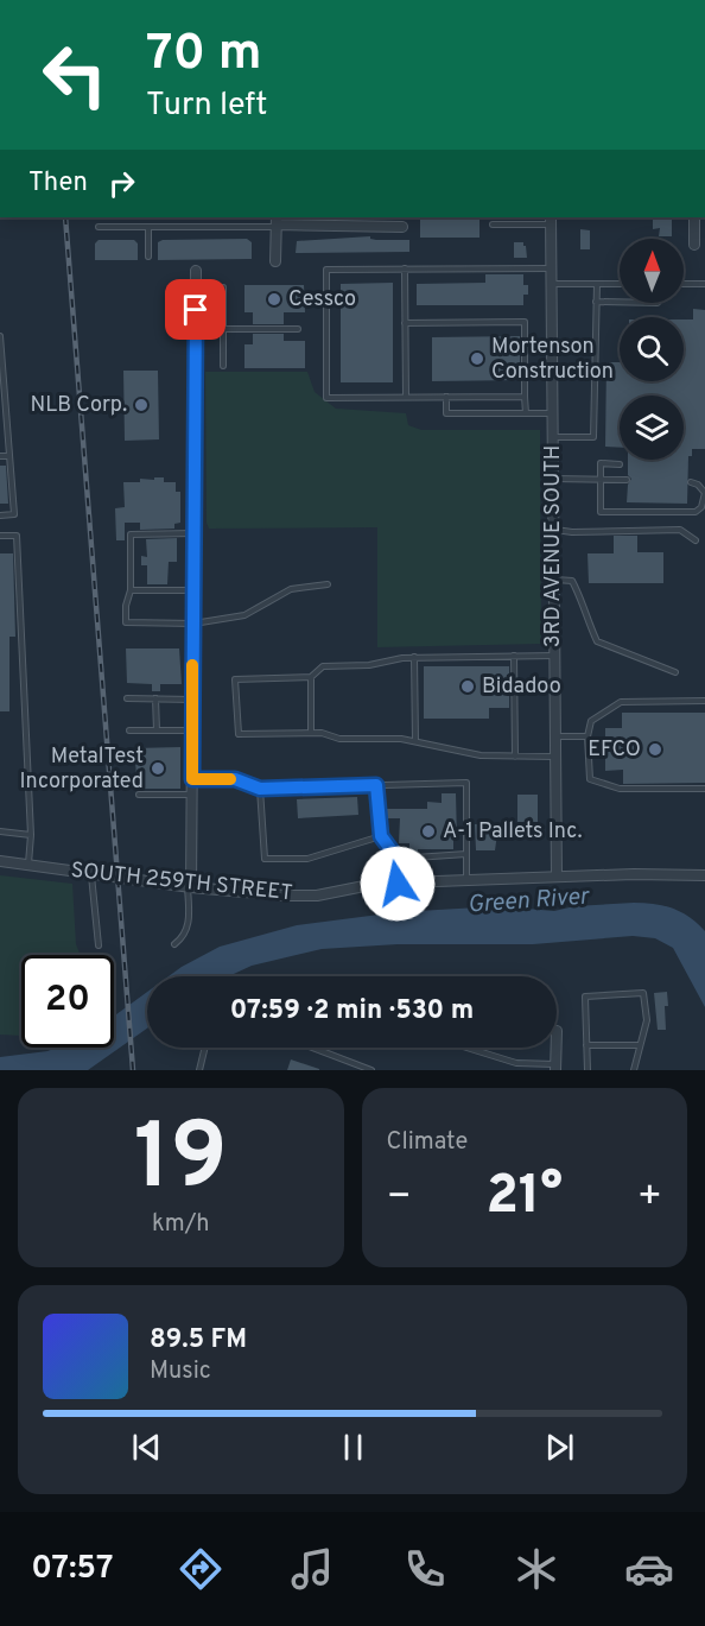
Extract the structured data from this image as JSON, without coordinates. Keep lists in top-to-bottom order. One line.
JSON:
{"streets":{"street":["3RD AVENUE SOUTH","SOUTH 259TH STREET"]},"crossings":[["3RD AVENUE SOUTH","SOUTH 259TH STREET"]],"water":["Green River"],"places":["Cessco","Mortenson Construction","NLB Corp.","Bidadoo","EFCO","MetalTest Incorporated","A-1 Pallets Inc."],"north":"top","page":{"turn":["70 m","Turn left"],"then":"Then","limit":"20","trip":"07:59 · 2 min · 530 m","tile":[["19","km/h"],"Climate"],"heat":["−","21°","+"],"song":["89.5 FM","Music"],"tabs":"07:57"}}
